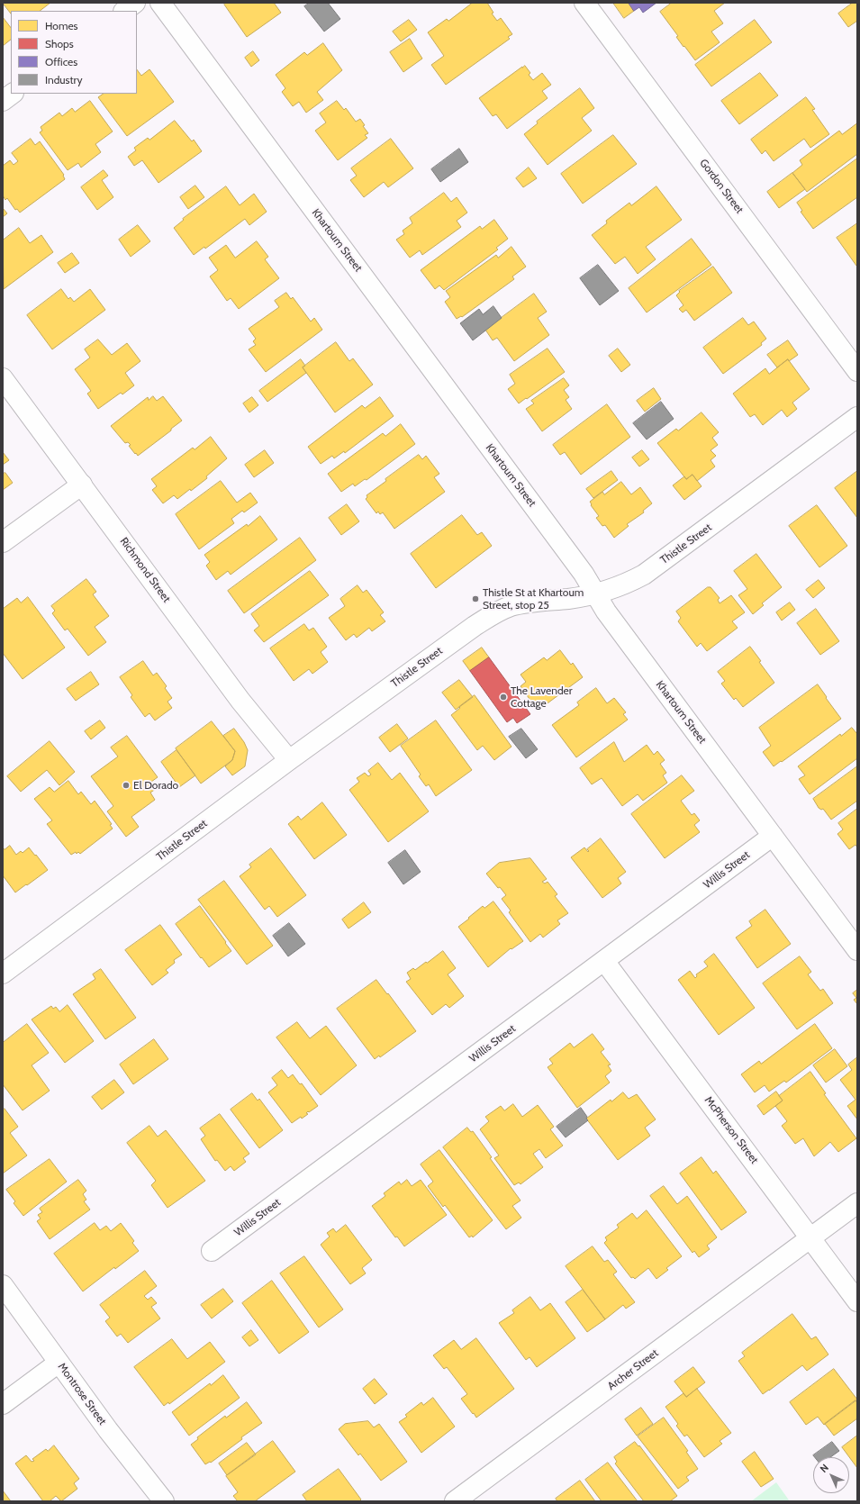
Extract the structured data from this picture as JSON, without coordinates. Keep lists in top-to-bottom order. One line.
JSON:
{"streets":{"street":["Gordon Street","Khartoum Street","Thistle Street","Richmond Street","Willis Street","McPherson Street","Archer Street","Montrose Street"]},"crossings":[["Khartoum Street","Thistle Street"],["Khartoum Street","Willis Street"],["Thistle Street","Richmond Street"],["Willis Street","McPherson Street"],["McPherson Street","Archer Street"]],"places":["Thistle St at Khartoum Street, stop 25","The Lavender Cottage","El Dorado"],"legend":["Homes","Shops","Offices","Industry"],"north":"top left"}
